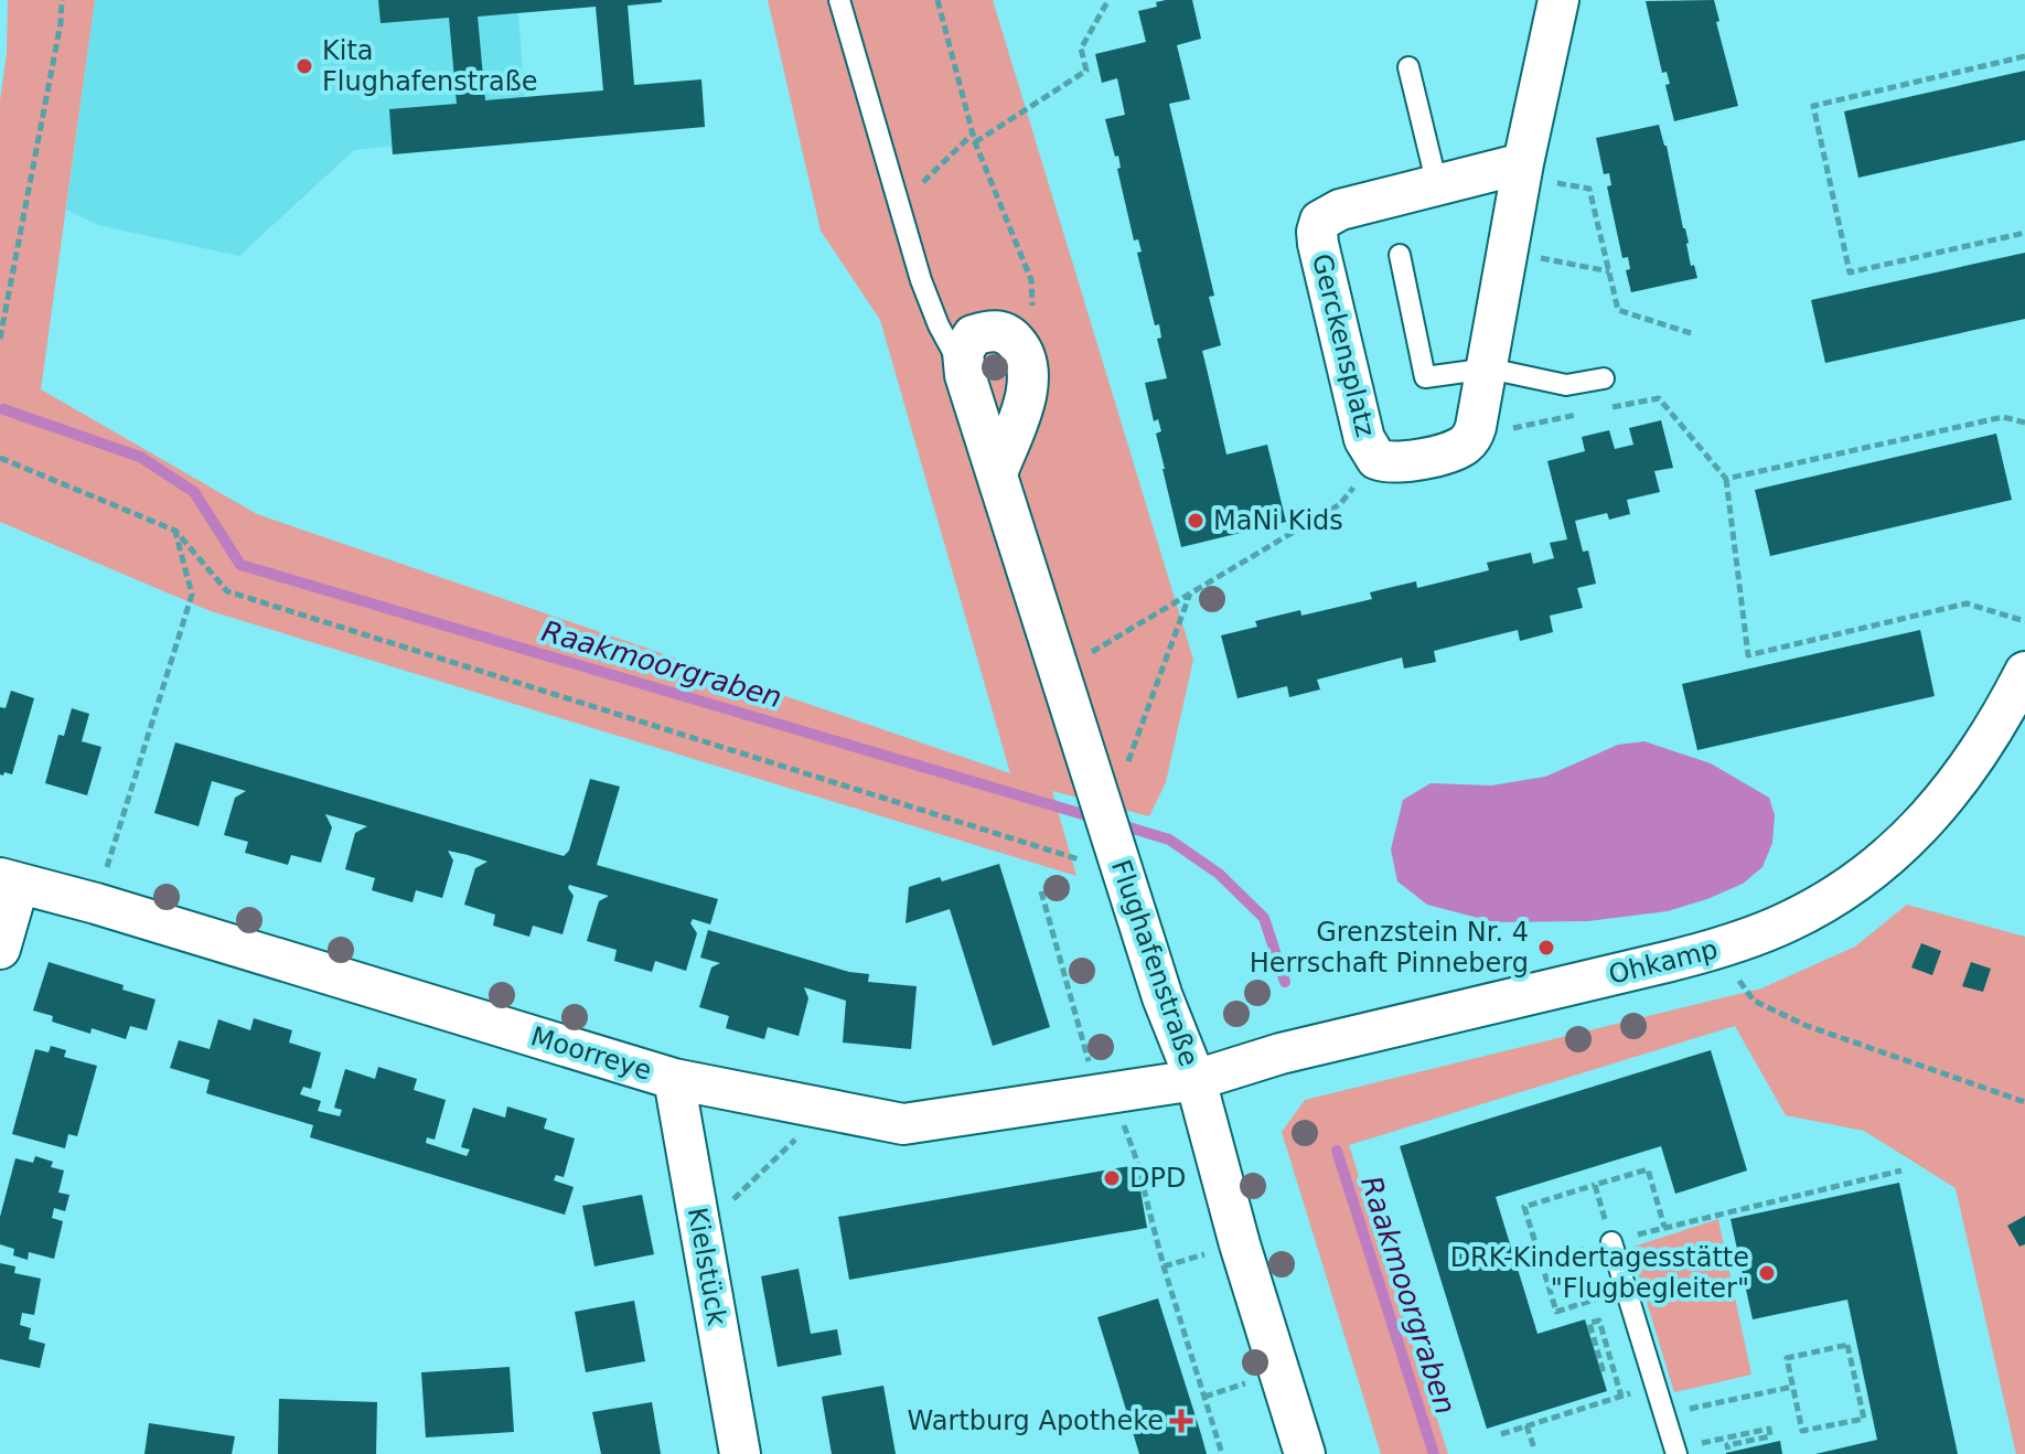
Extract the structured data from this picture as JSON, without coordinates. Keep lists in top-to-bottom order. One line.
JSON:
{"streets":{"street":["Gerckensplatz","Ohkamp","Flughafenstraße","Moorreye","Kielstück"]},"crossings":[["Ohkamp","Flughafenstraße"],["Ohkamp","Moorreye"],["Flughafenstraße","Moorreye"],["Moorreye","Kielstück"]],"water":["Raakmoorgraben"],"places":{"other":["Kita Flughafenstraße","MaNi Kids","Grenzstein Nr. 4 Herrschaft Pinneberg","DPD","DRK-Kindertagesstätte \"Flugbegleiter\""],"health":["Wartburg Apotheke"]}}
